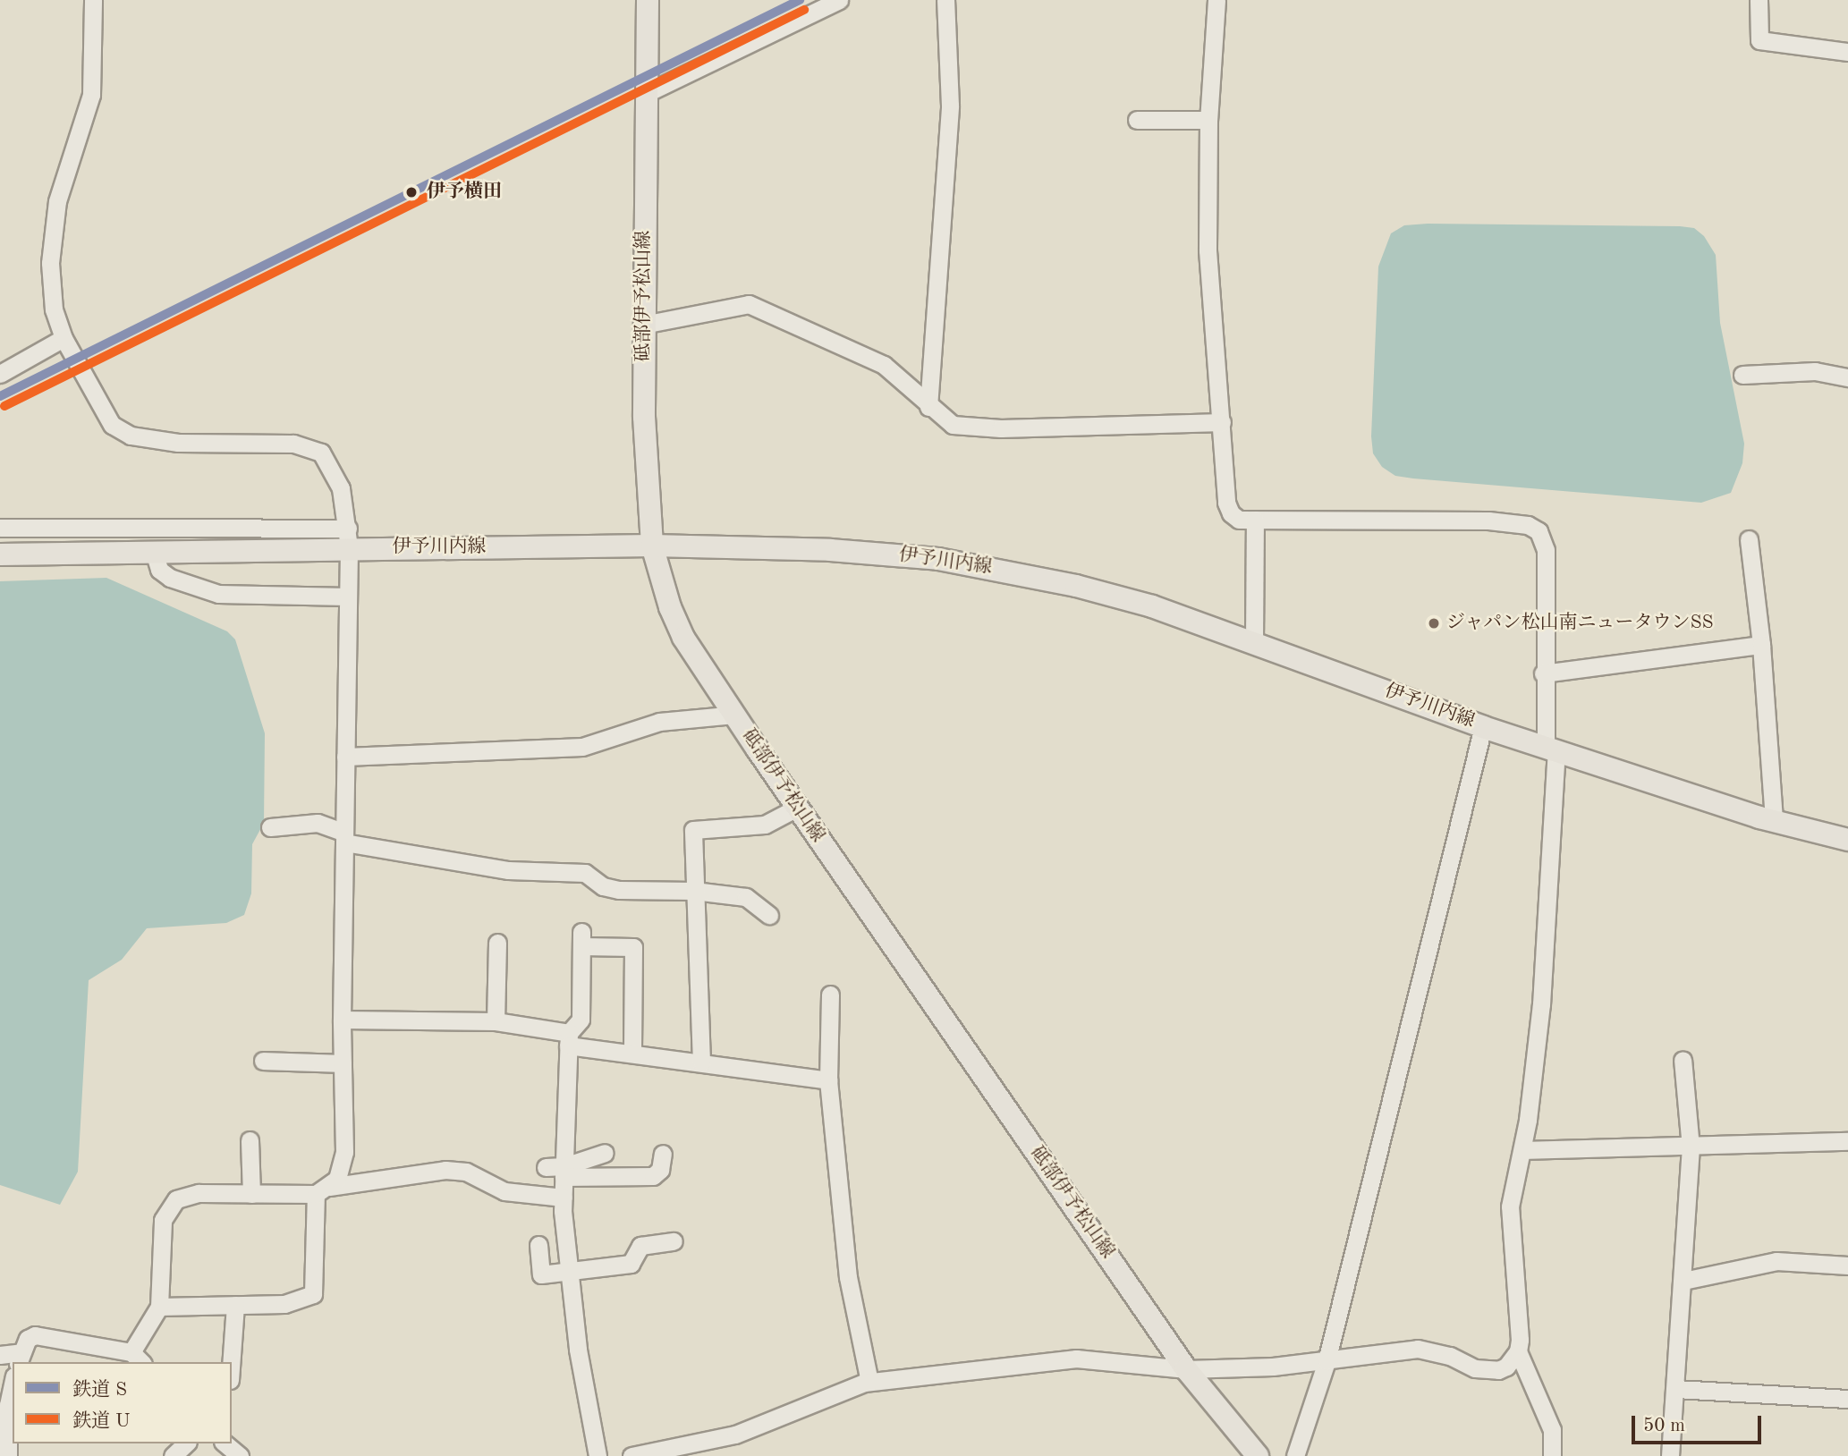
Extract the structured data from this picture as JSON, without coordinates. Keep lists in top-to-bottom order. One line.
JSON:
{"streets":{"main road":["砥部伊予松山線","伊予川内線"]},"crossings":[["砥部伊予松山線","伊予川内線"]],"places":["伊予横田","ジャパン松山南ニュータウンSS"],"lines":["rail line S","rail line U"],"legend":["鉄道 S","鉄道 U"],"scale_bar":"50 m"}
